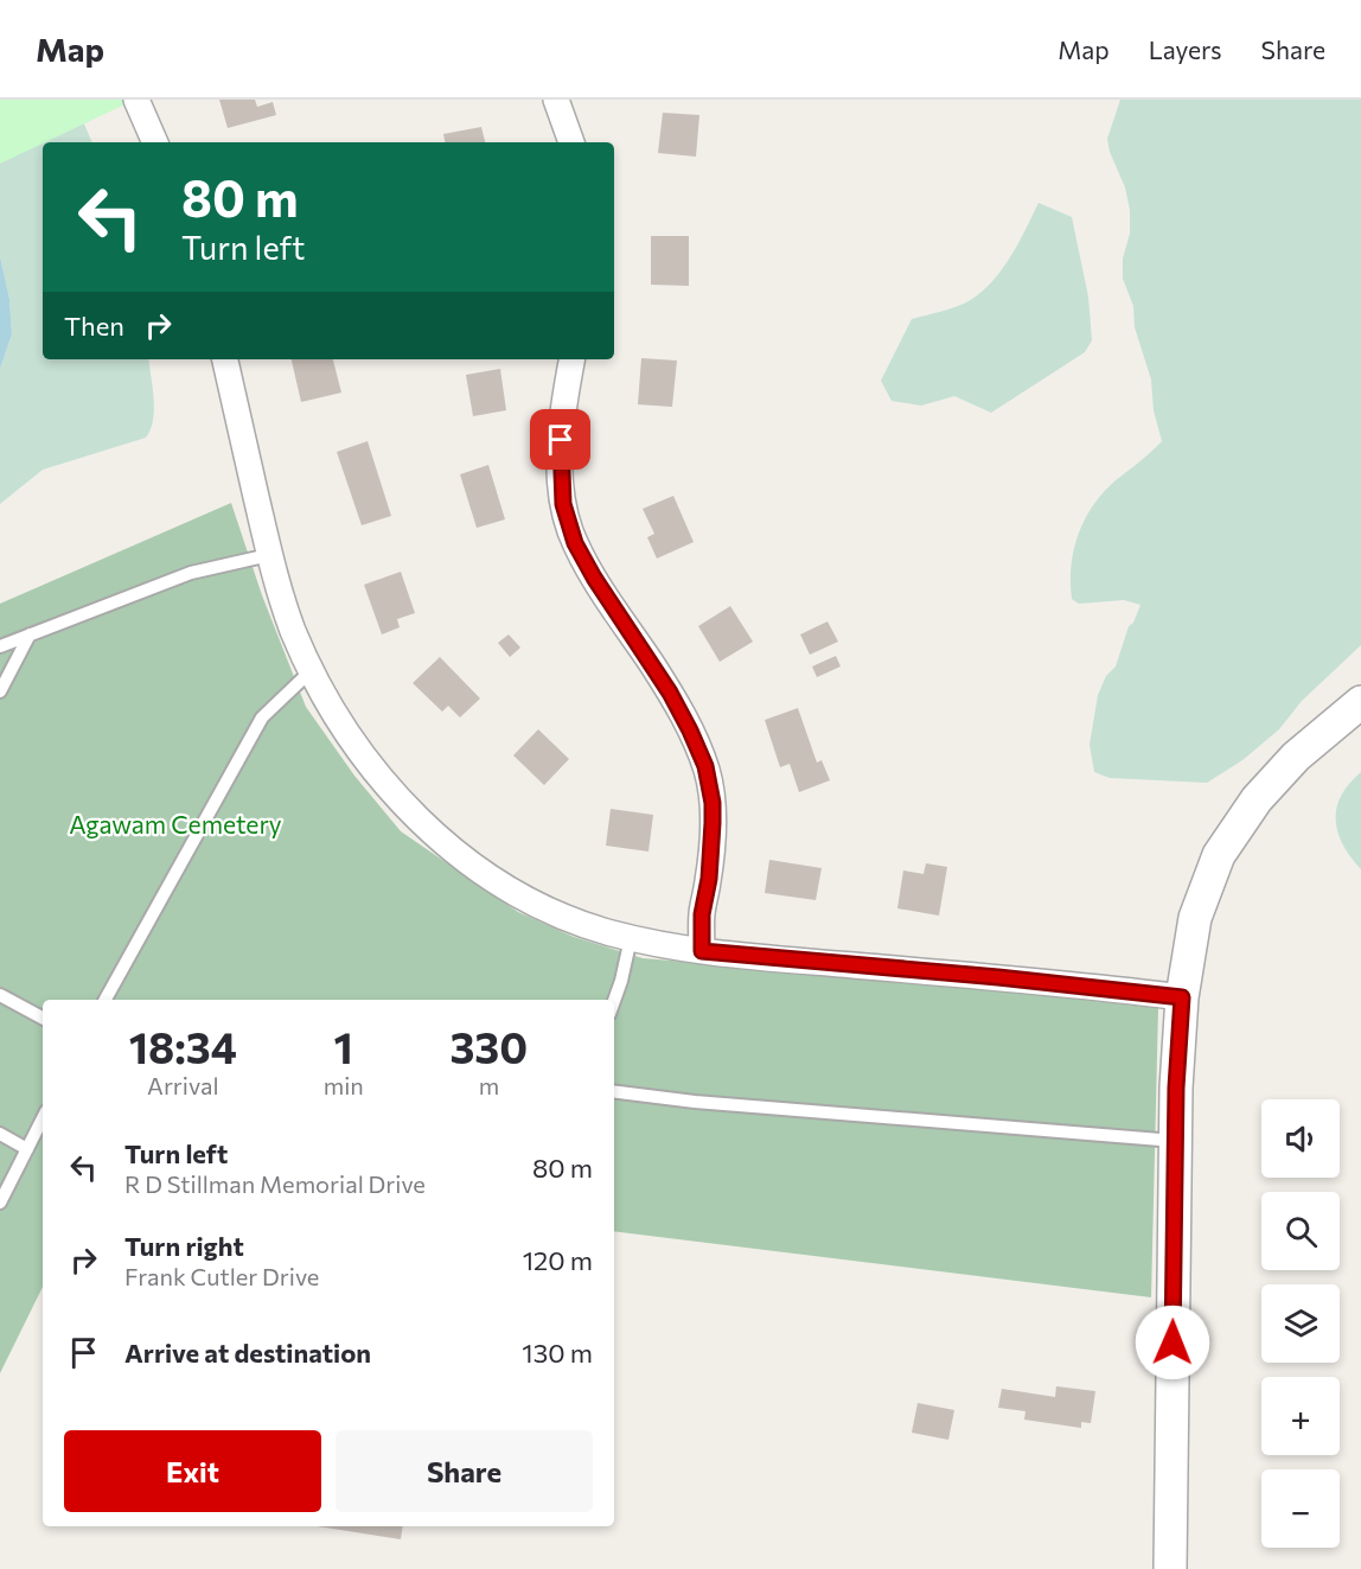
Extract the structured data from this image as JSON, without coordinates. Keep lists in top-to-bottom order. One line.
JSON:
{"parks":["Agawam Cemetery"],"page":{"header":"Map","nav":["Map","Layers","Share"],"turn":["80 m","Turn left"],"then":"Then","eta":["18:34","Arrival","1","min","330","m"],"map_buttons":["+","−"],"list":[{"name":"Turn left","note":"R D Stillman Memorial Drive","value":"80 m"},{"name":"Turn right","note":"Frank Cutler Drive","value":"120 m"},{"name":"Arrive at destination","value":"130 m"}],"buttons":["Exit","Share"]}}
